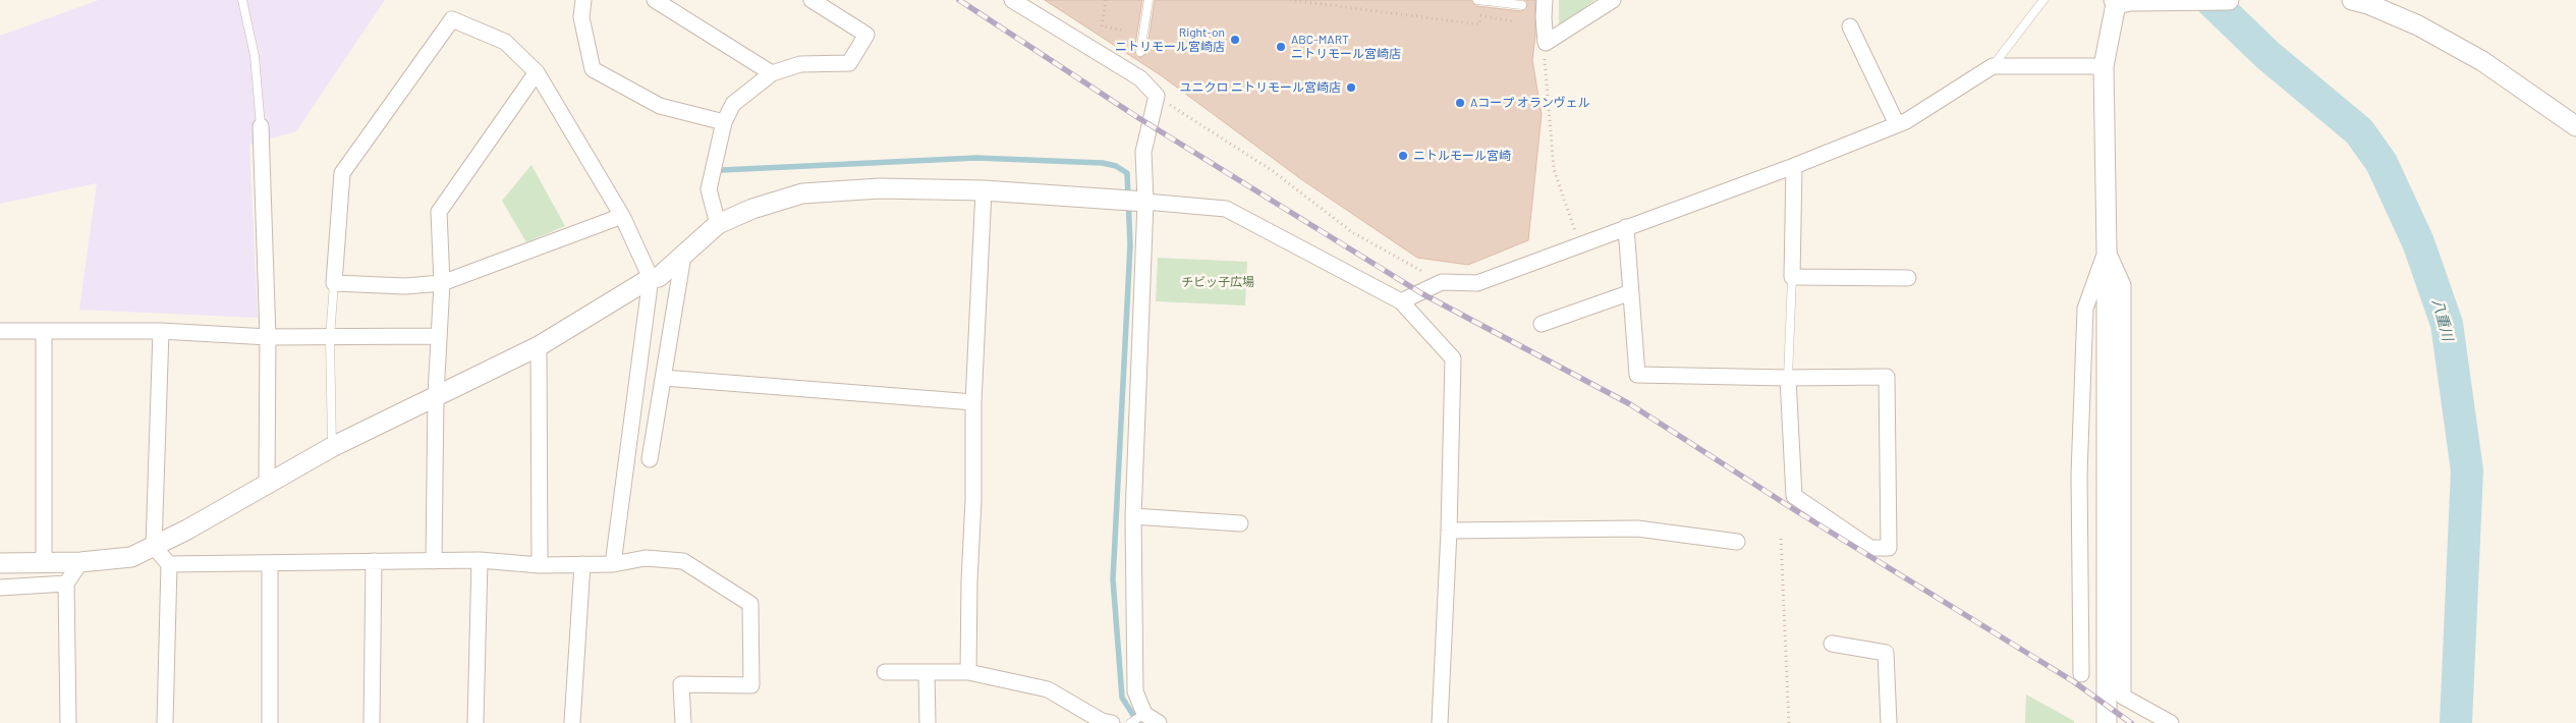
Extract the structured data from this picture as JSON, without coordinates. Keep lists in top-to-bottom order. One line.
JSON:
{"water":["八重川"],"parks":["チビッ子広場"],"places":["Right-on ニトリモール宮崎店","ABC-MART ニトリモール宮崎店","ユニクロ ニトリモール宮崎店","Aコープ オランヴェル","ニトルモール宮崎"]}
